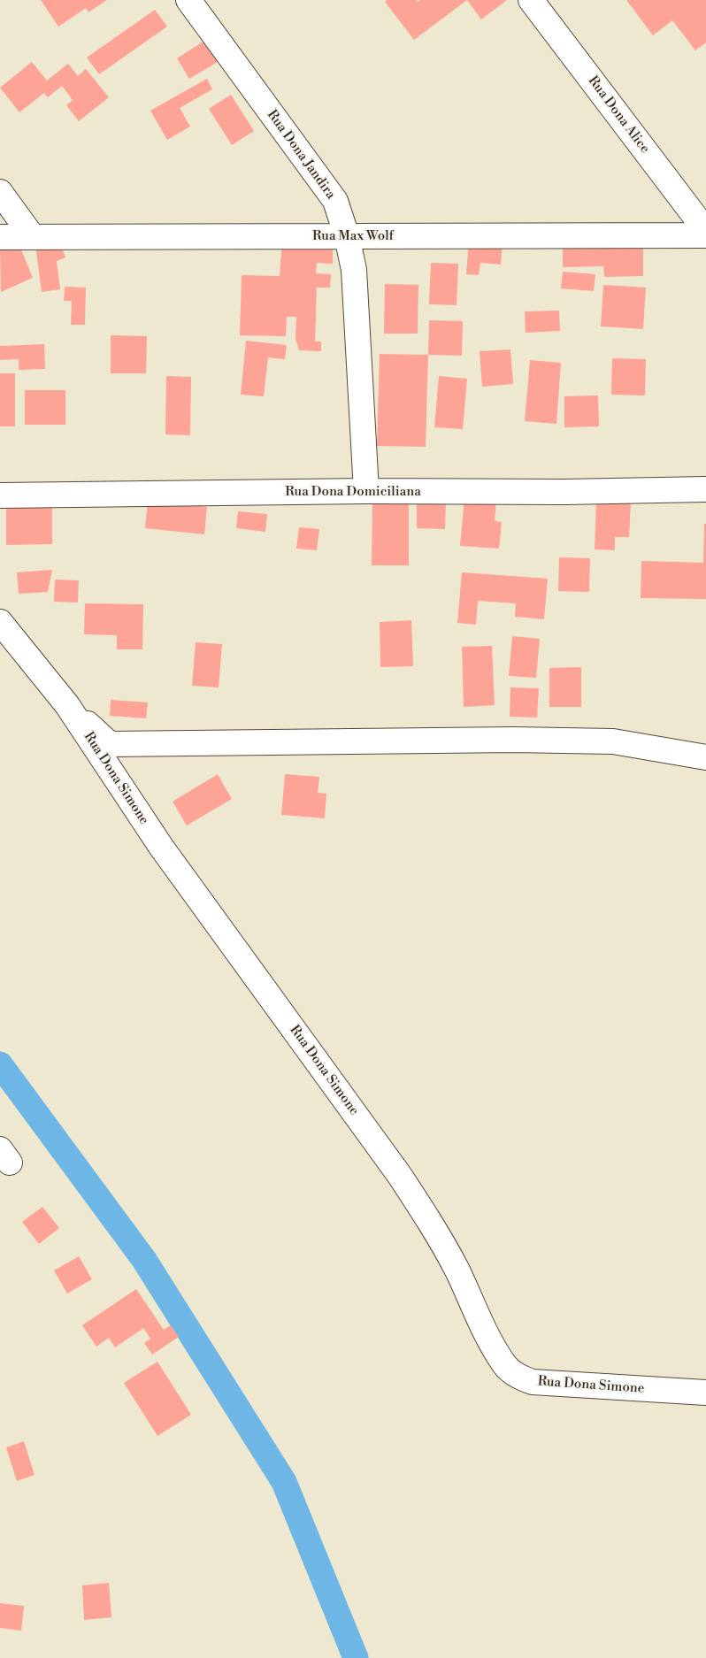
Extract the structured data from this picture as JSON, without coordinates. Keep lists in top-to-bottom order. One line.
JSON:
{"streets":{"street":["Rua Dona Alice","Rua Dona Jandira","Rua Max Wolf","Rua Dona Domiciliana","Rua Dona Simone"]},"crossings":[["Rua Dona Jandira","Rua Max Wolf"],["Rua Dona Jandira","Rua Dona Domiciliana"]]}
